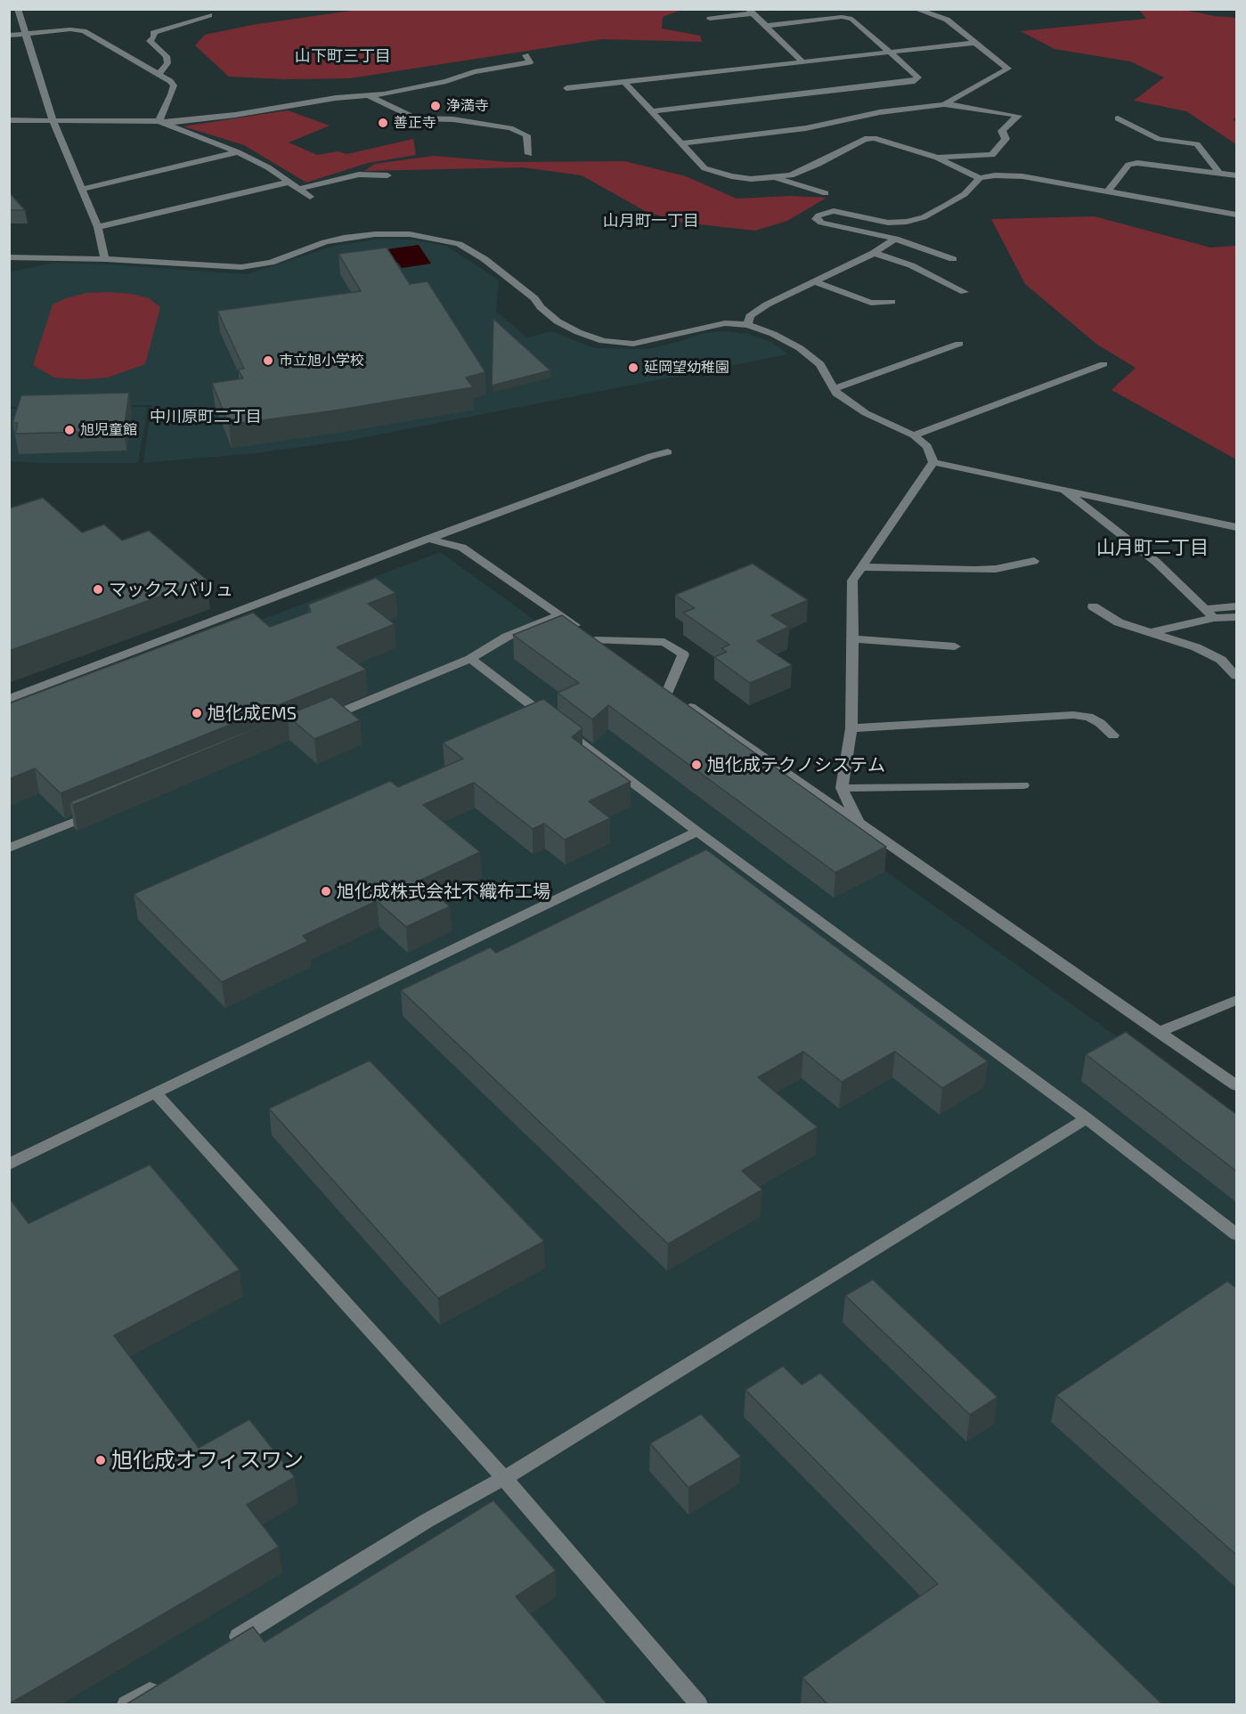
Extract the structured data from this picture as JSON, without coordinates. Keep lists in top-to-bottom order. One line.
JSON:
{"districts":["山下町三丁目","山月町一丁目","中川原町二丁目","山月町二丁目"],"places":["浄満寺","善正寺","市立旭小学校","延岡望幼稚園","旭児童館","マックスバリュ","旭化成EMS","旭化成テクノシステム","旭化成株式会社不織布工場","旭化成オフィスワン"]}
